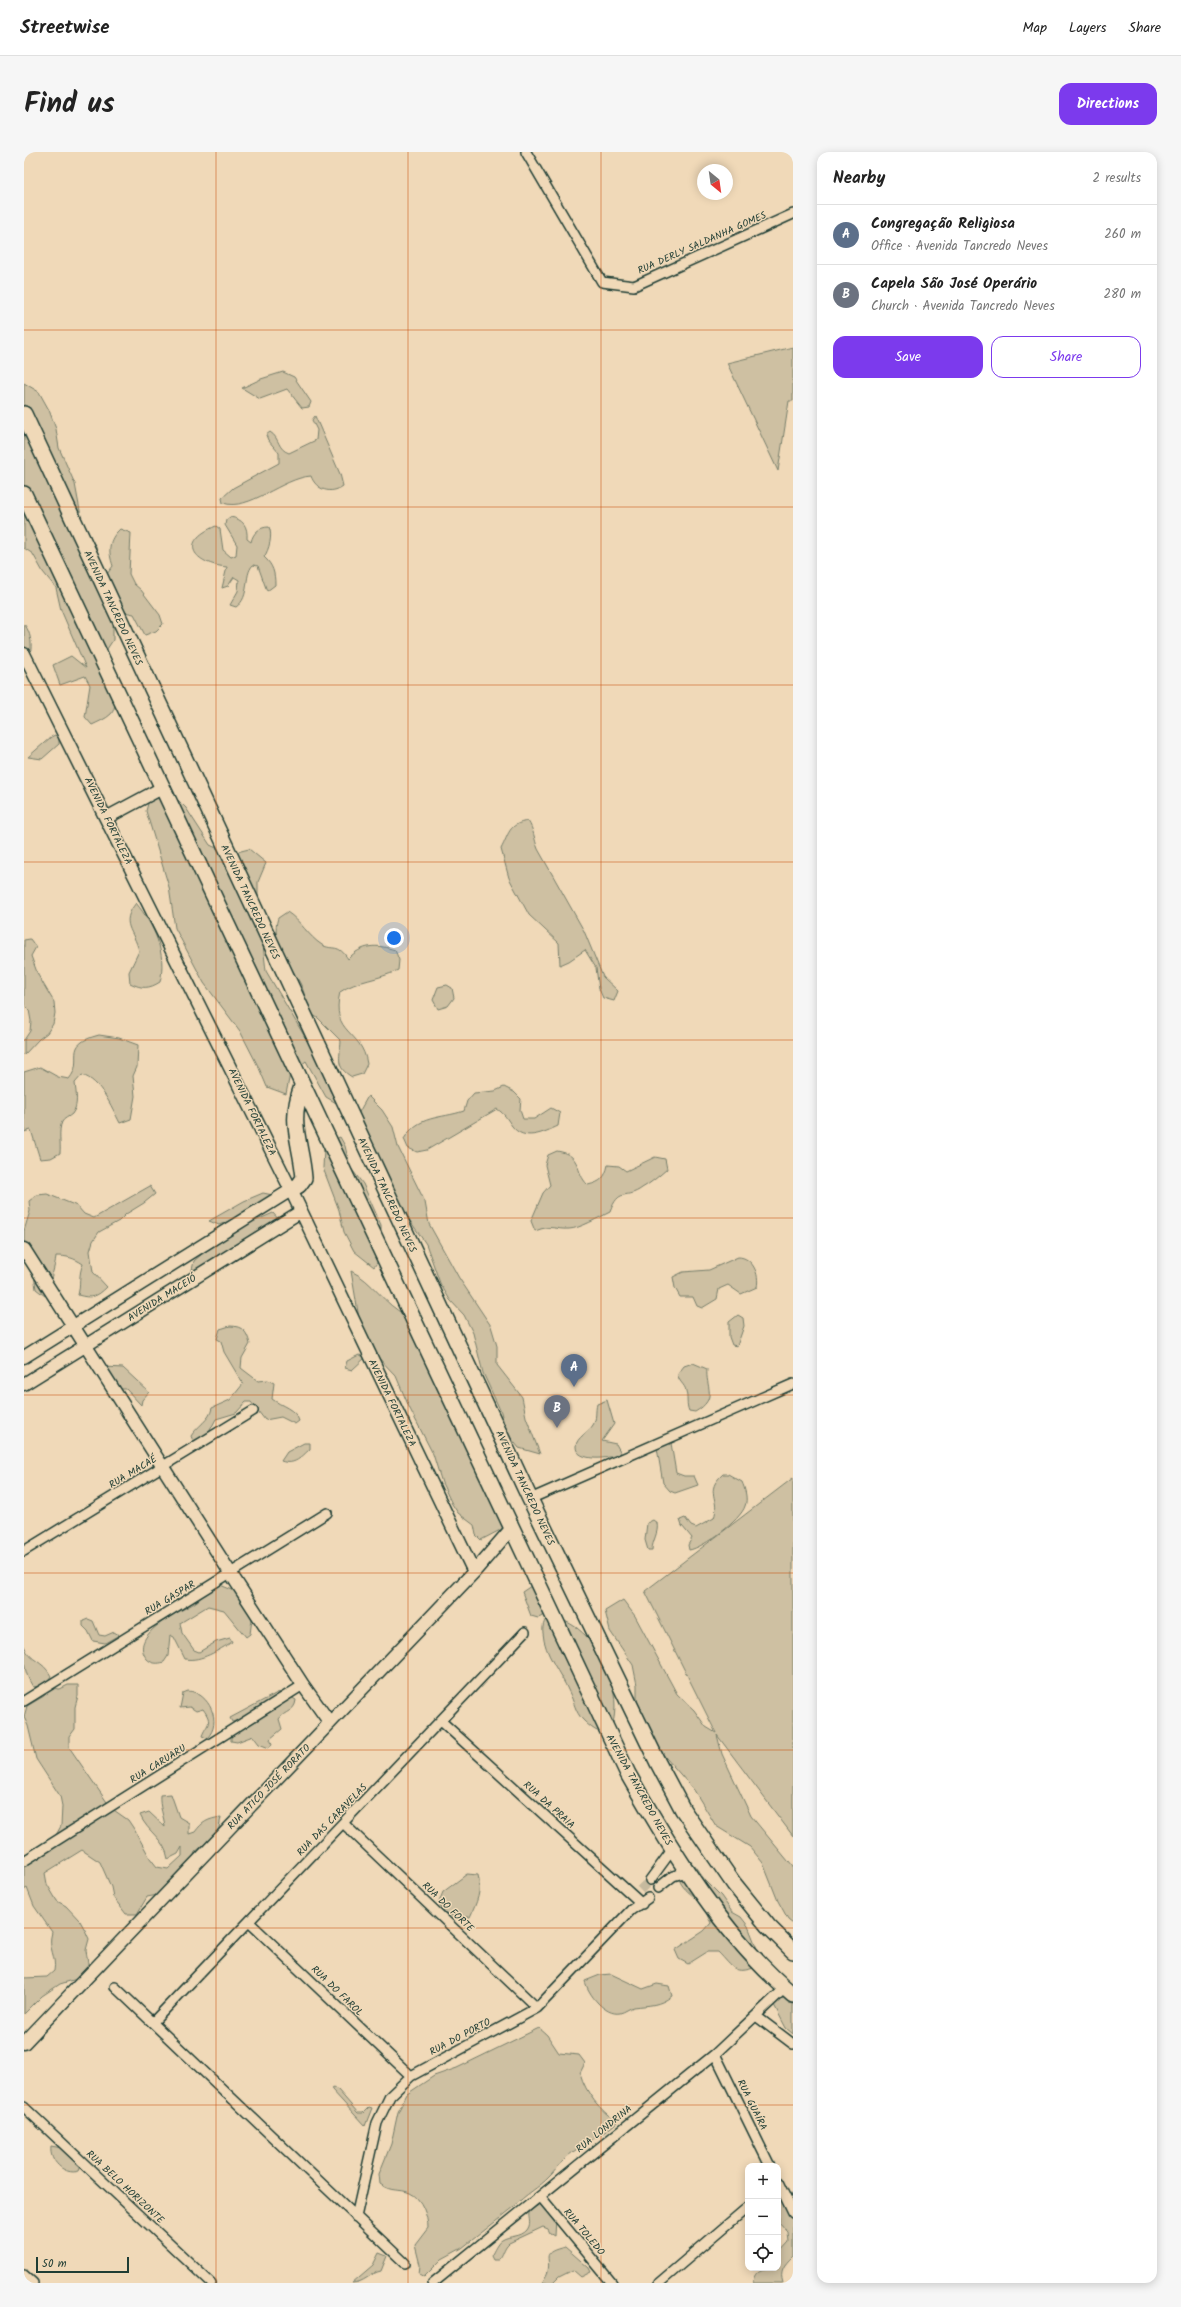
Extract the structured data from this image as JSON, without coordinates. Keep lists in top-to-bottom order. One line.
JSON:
{"streets":{"main road":["AVENIDA TANCREDO NEVES"],"street":["RUA DERLY SALDANHA GOMES","AVENIDA FORTALEZA","AVENIDA MACEIÓ","RUA MACAÉ","RUA GASPAR","RUA CARUARU","RUA ATICO JOSÉ RORATO","RUA DA PRAIA","RUA DAS CARAVELAS","RUA DO FORTE","RUA DO FAROL","RUA DO PORTO","RUA GUAÍRA","RUA LONDRINA","RUA BELO HORIZONTE","RUA TOLEDO"]},"crossings":[["AVENIDA TANCREDO NEVES","RUA ATICO JOSÉ RORATO"],["AVENIDA TANCREDO NEVES","RUA LONDRINA"],["AVENIDA FORTALEZA","AVENIDA MACEIÓ"],["AVENIDA FORTALEZA","RUA ATICO JOSÉ RORATO"],["RUA DA PRAIA","RUA DAS CARAVELAS"],["RUA DA PRAIA","RUA DO PORTO"],["RUA DAS CARAVELAS","RUA DO FORTE"],["RUA DAS CARAVELAS","RUA DO FAROL"],["RUA DO FORTE","RUA DO PORTO"],["RUA DO FAROL","RUA DO PORTO"],["RUA GUAÍRA","RUA LONDRINA"],["RUA LONDRINA","RUA TOLEDO"]],"scale_bar":"50 m","north":"bottom right","page":{"header":"Streetwise","nav":["Map","Layers","Share"],"title":"Find us","buttons":["Directions",["Save","Share"]],"heading":["Nearby","2 results"],"list":[{"mark":"A","name":"Congregação Religiosa","note":"Office · Avenida Tancredo Neves","value":"260 m"},{"mark":"B","name":"Capela São José Operário","note":"Church · Avenida Tancredo Neves","value":"280 m"}],"pins":["A","B"],"map_buttons":["+","−"],"scale":"50 m"}}
